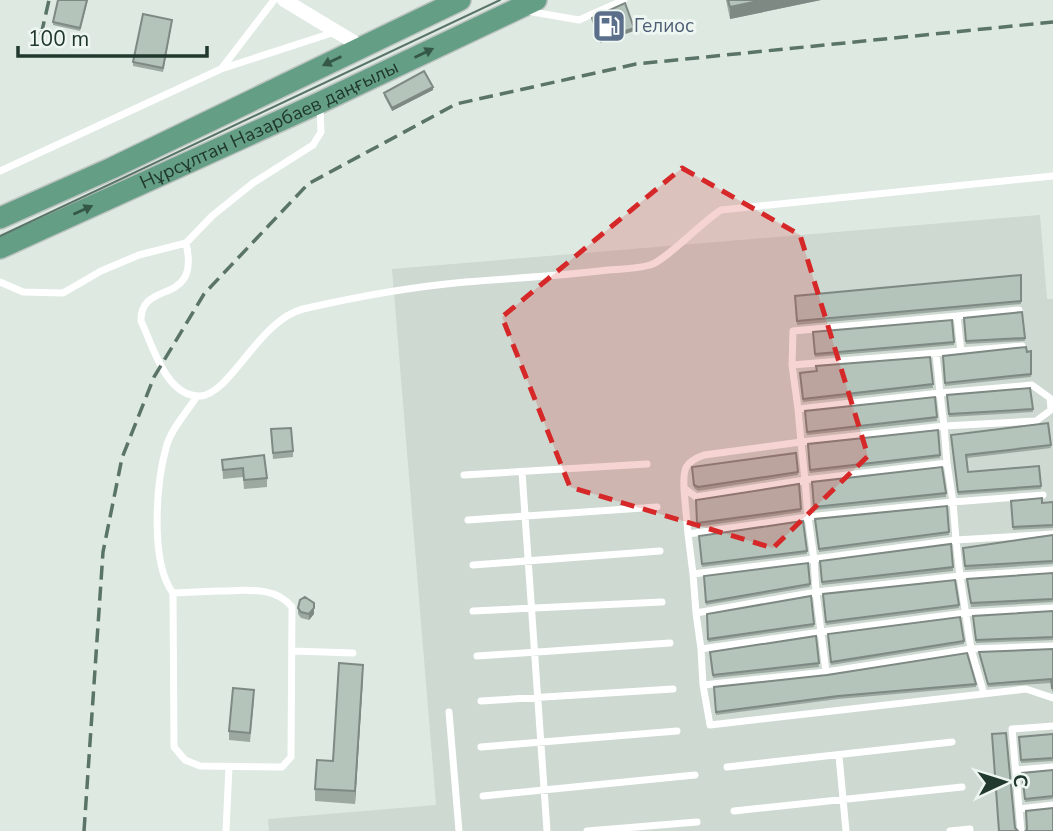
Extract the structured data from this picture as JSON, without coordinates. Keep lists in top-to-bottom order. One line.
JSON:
{"streets":{"main road":["Нұрсұлтан Назарбаев даңғылы"]},"places":{"fuel station":["Гелиос"]},"scale_bar":"100 m","north":"right"}
